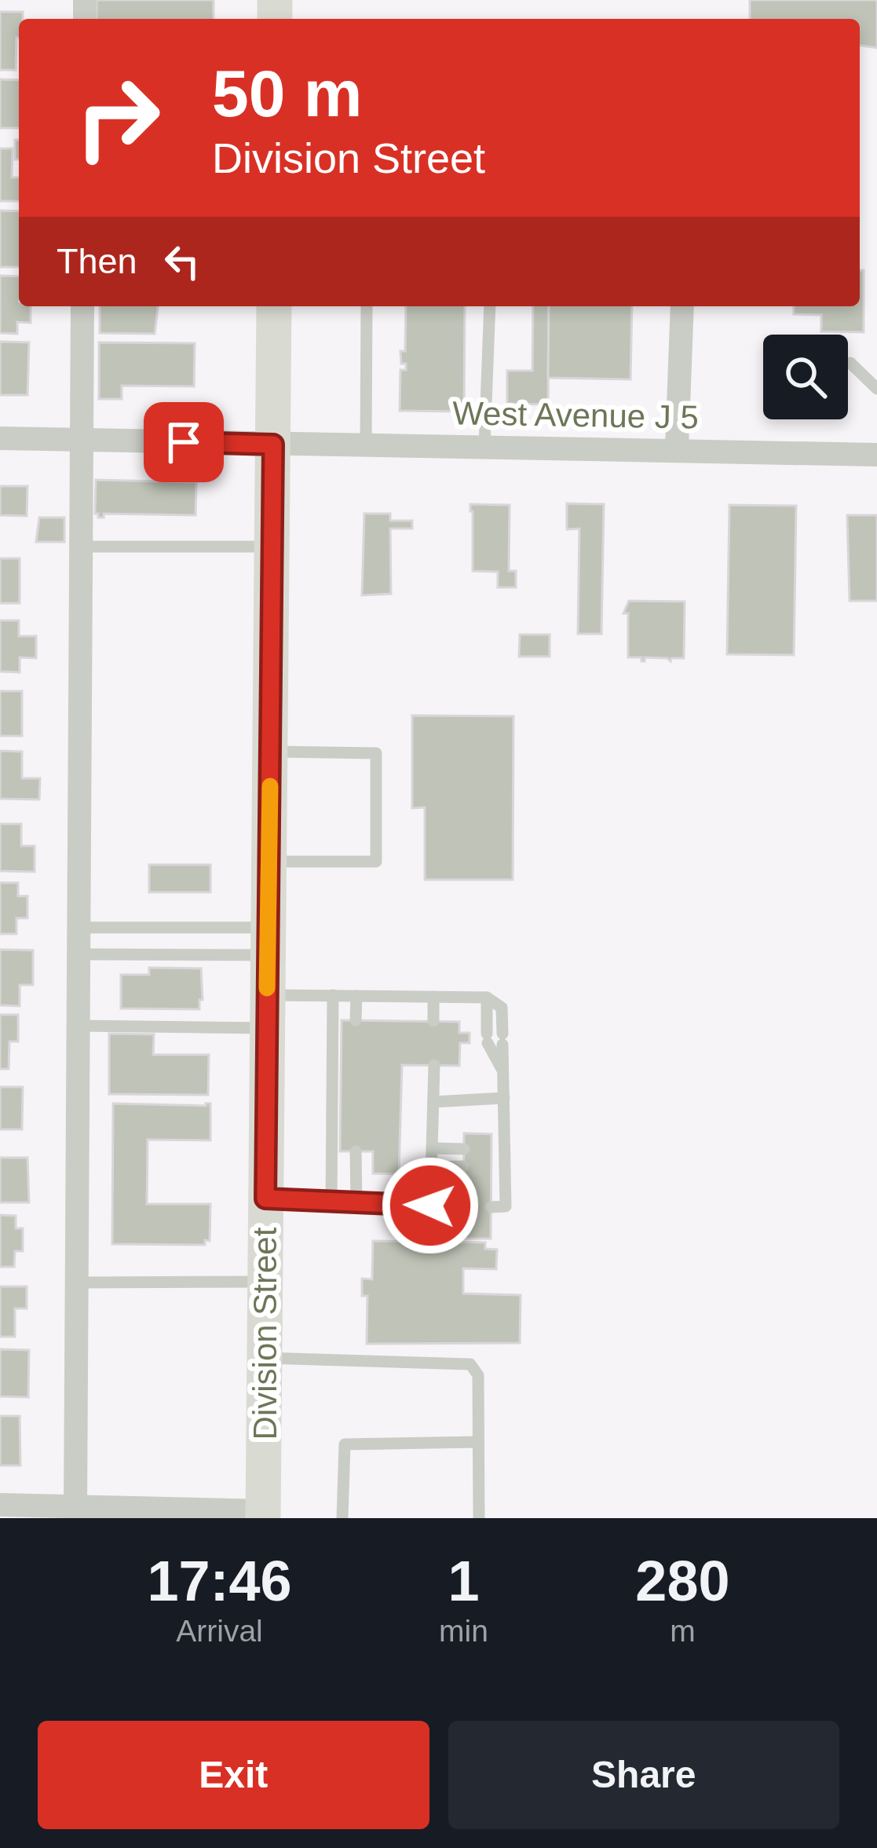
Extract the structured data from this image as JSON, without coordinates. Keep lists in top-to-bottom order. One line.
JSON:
{"streets":{"main road":["Division Street"],"street":["West Avenue J 5"]},"crossings":[["West Avenue J 5","Division Street"]],"page":{"turn":["50 m","Division Street"],"then":"Then","eta":["17:46","Arrival","1","min","280","m"],"buttons":["Exit","Share"]}}
